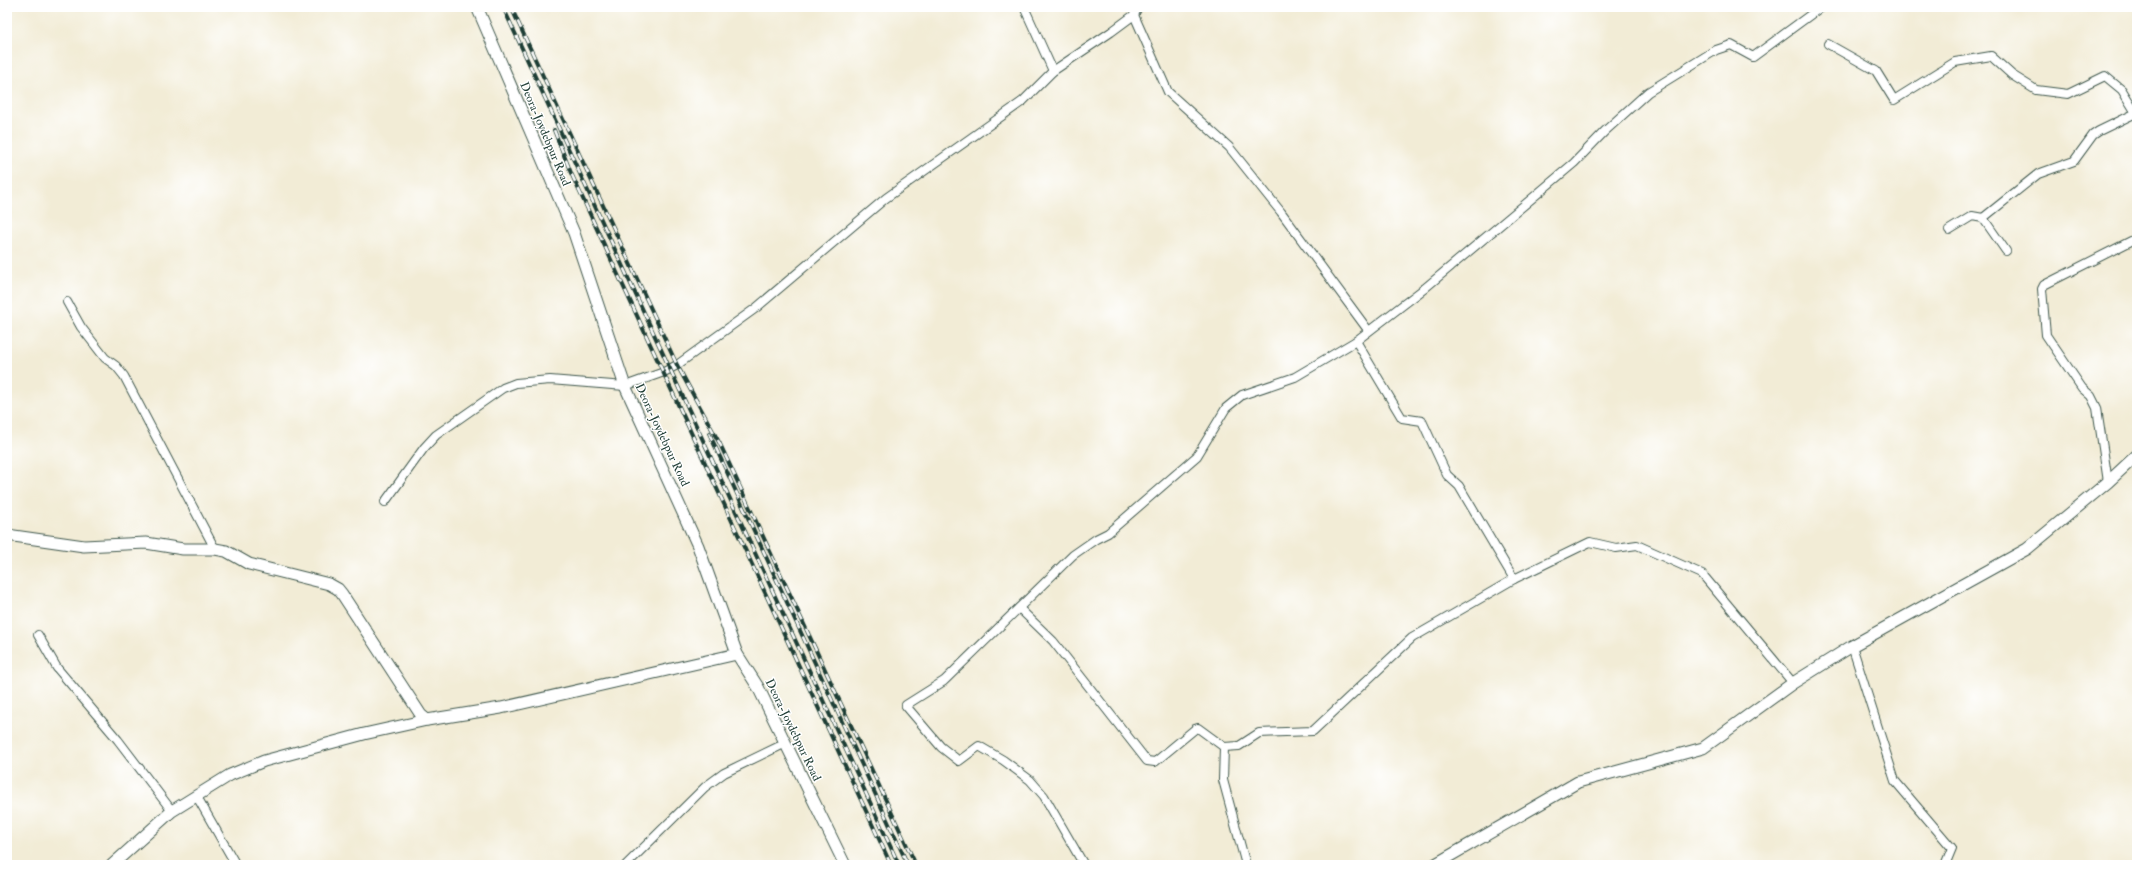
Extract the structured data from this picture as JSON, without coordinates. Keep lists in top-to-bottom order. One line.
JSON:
{"streets":{"street":["Deora-Joydebpur Road"]}}
